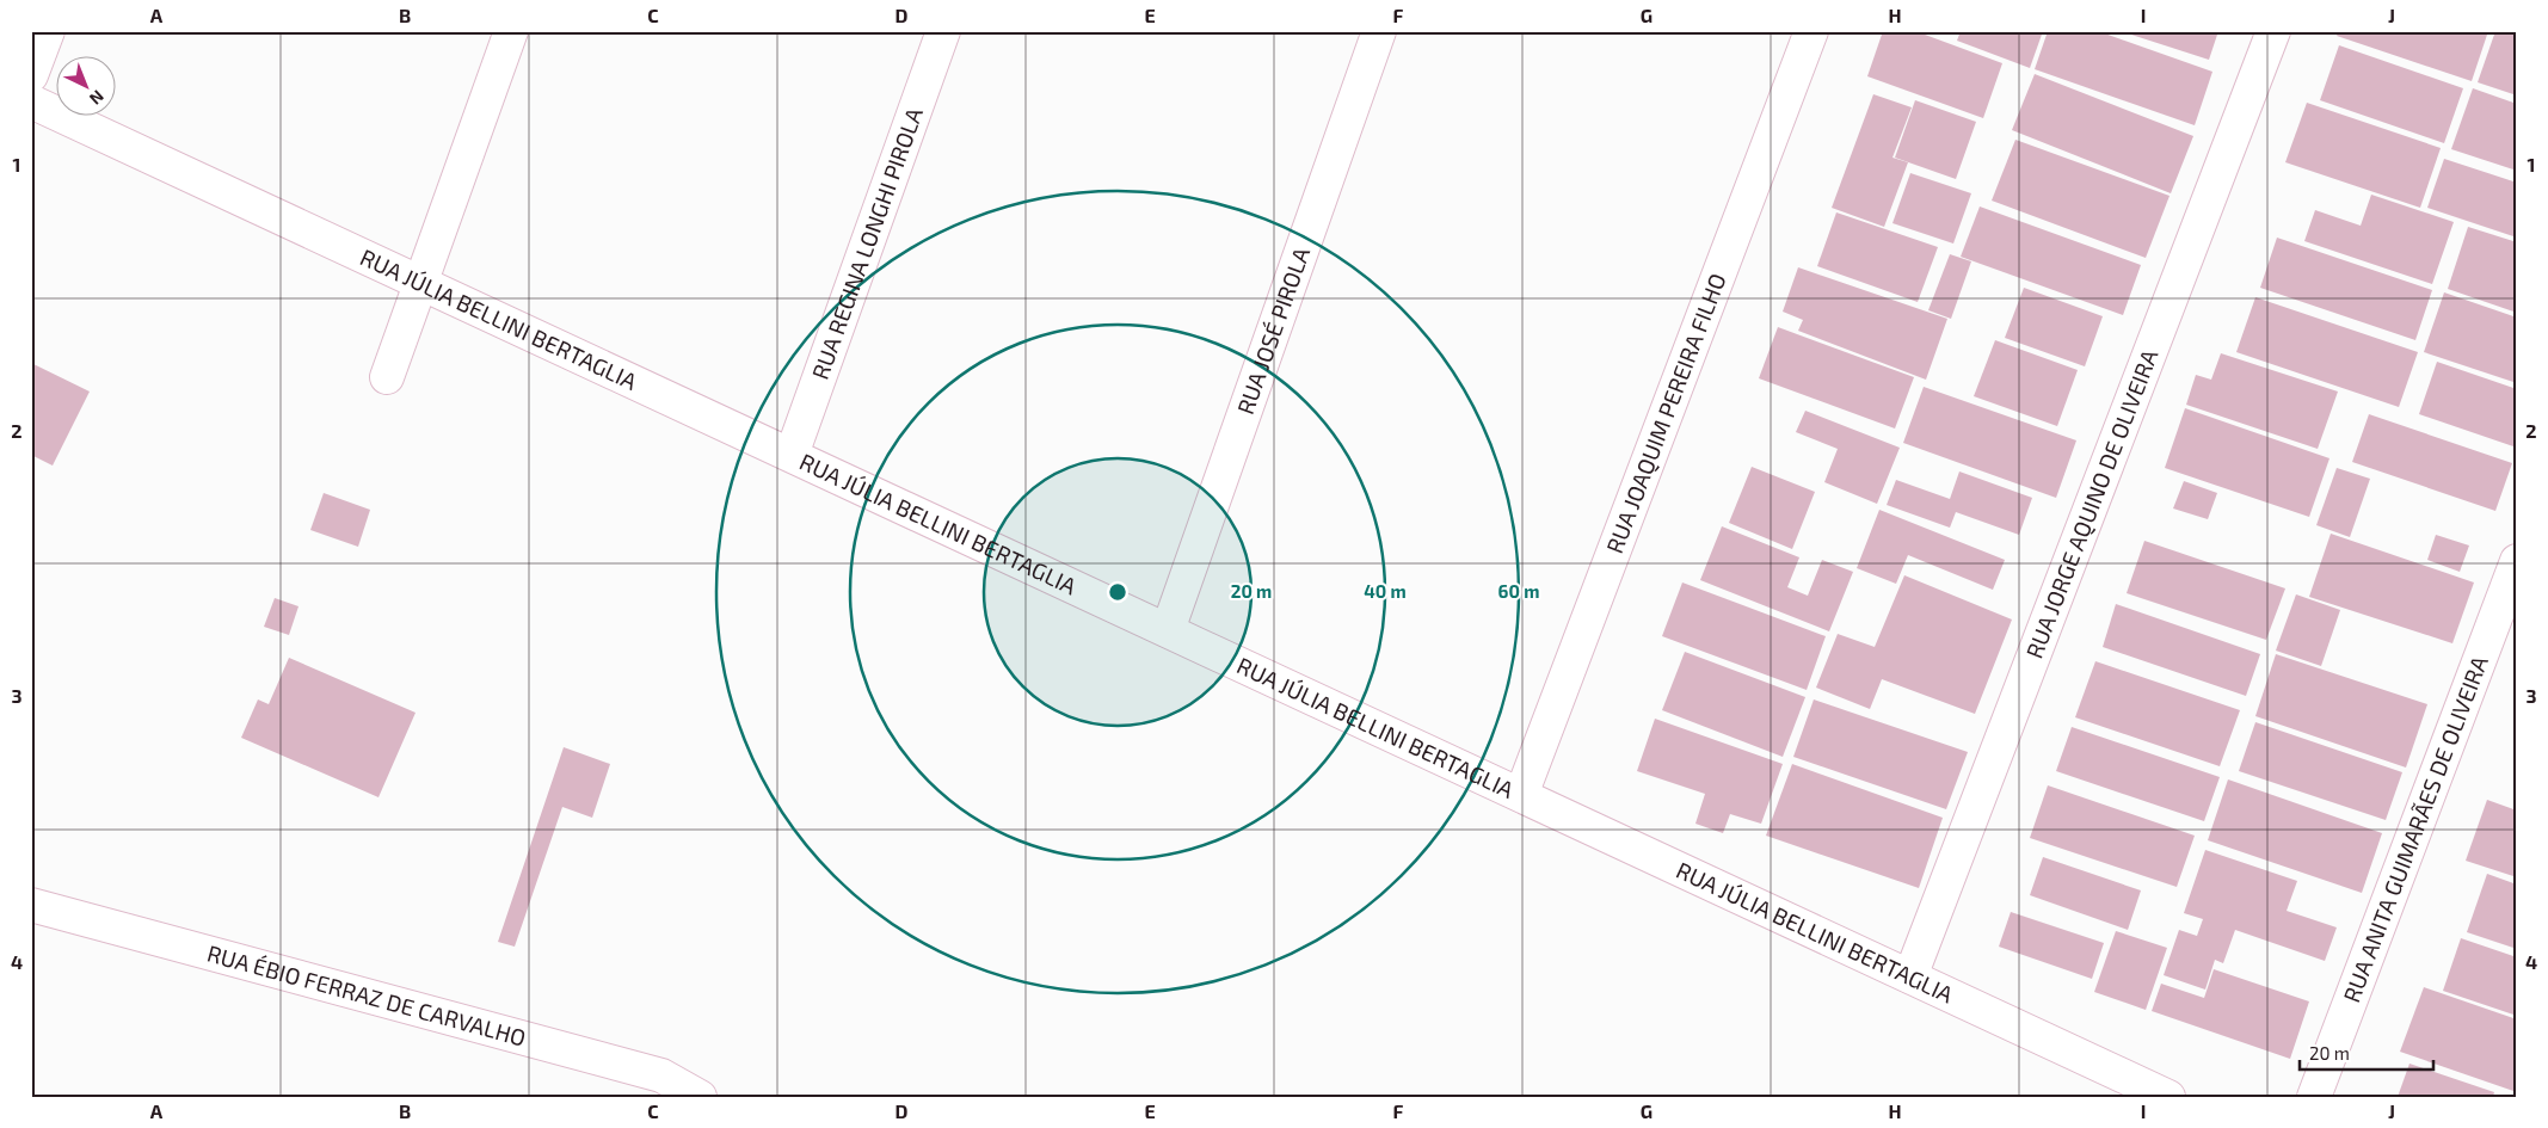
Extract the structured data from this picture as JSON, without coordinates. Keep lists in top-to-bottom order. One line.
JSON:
{"streets":{"street":["RUA REGINA LONGHI PIROLA","RUA JÚLIA BELLINI BERTAGLIA","RUA JOSÉ PIROLA","RUA JOAQUIM PEREIRA FILHO","RUA JORGE AQUINO DE OLIVEIRA","RUA ANITA GUIMARÃES DE OLIVEIRA","RUA ÉBIO FERRAZ DE CARVALHO"]},"crossings":[["RUA REGINA LONGHI PIROLA","RUA JÚLIA BELLINI BERTAGLIA"],["RUA JÚLIA BELLINI BERTAGLIA","RUA JOSÉ PIROLA"],["RUA JÚLIA BELLINI BERTAGLIA","RUA JOAQUIM PEREIRA FILHO"],["RUA JÚLIA BELLINI BERTAGLIA","RUA JORGE AQUINO DE OLIVEIRA"]],"scale_bar":"20 m","north":"bottom right","grid":{"columns":["A","B","C","D","E","F","G","H","I","J"],"rows":["1","2","3","4"]},"rings":["20 m","40 m","60 m"]}
